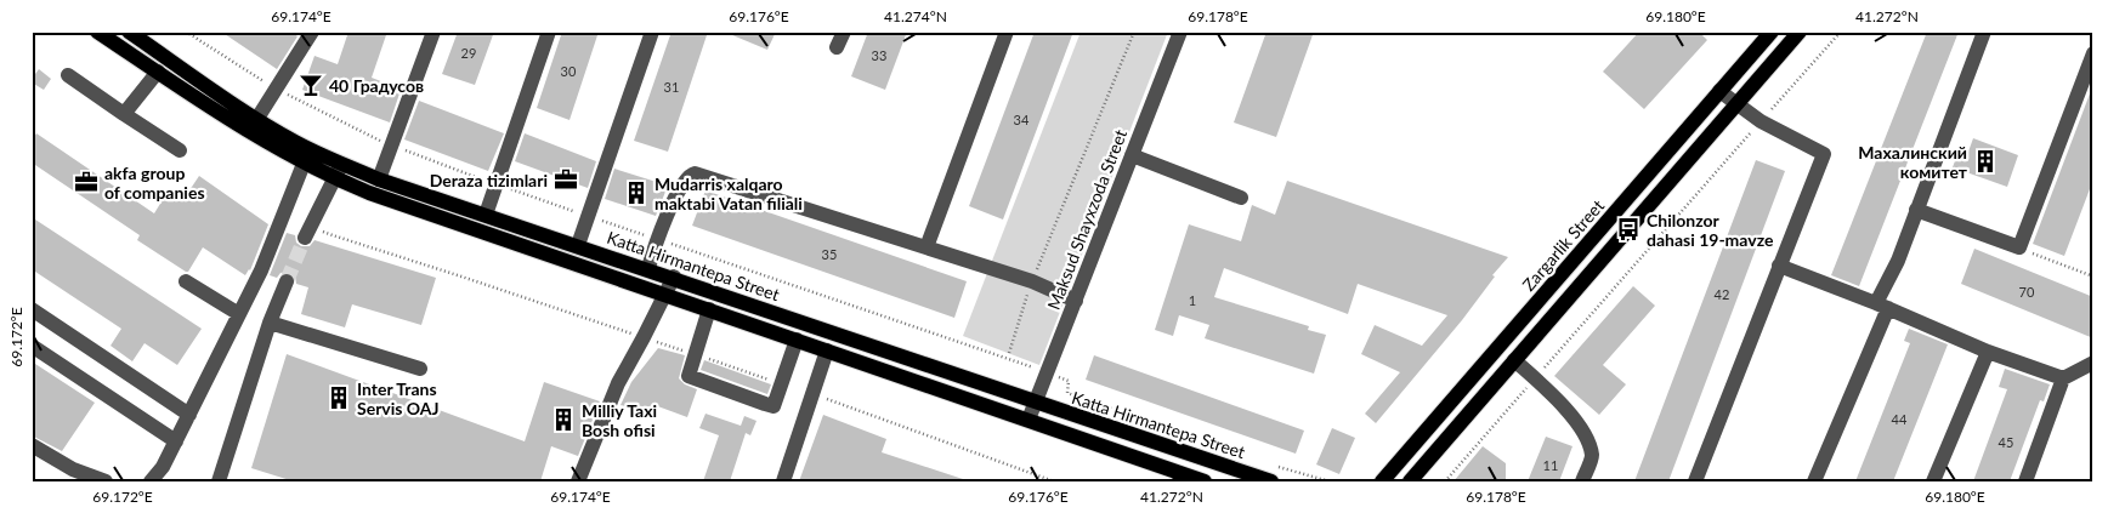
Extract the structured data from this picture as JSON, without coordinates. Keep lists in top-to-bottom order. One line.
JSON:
{"streets":{"main road":["Zargarlik Street","Katta Hirmаntepa Street"],"street":["Maksud Shayxzoda Street"]},"crossings":[["Maksud Shayxzoda Street","Katta Hirmаntepa Street"]],"places":{"bar":["40 Градусов"],"building":["Махалинский комитет","Mudarris xalqaro maktabi Vatan filiali","Inter Trans Servis OAJ","Milliy Taxi Bosh ofisi"],"office":["Deraza tizimlari","akfa group of companies"],"bus stop":["Chilonzor dahasi 19-mavze"]},"house_numbers":["29","33","30","31","34","35","70","42","1","44","45","11"],"coordinates":["69.174°E","69.176°E","41.274°N","69.178°E","69.180°E","41.272°N","69.172°E"]}
